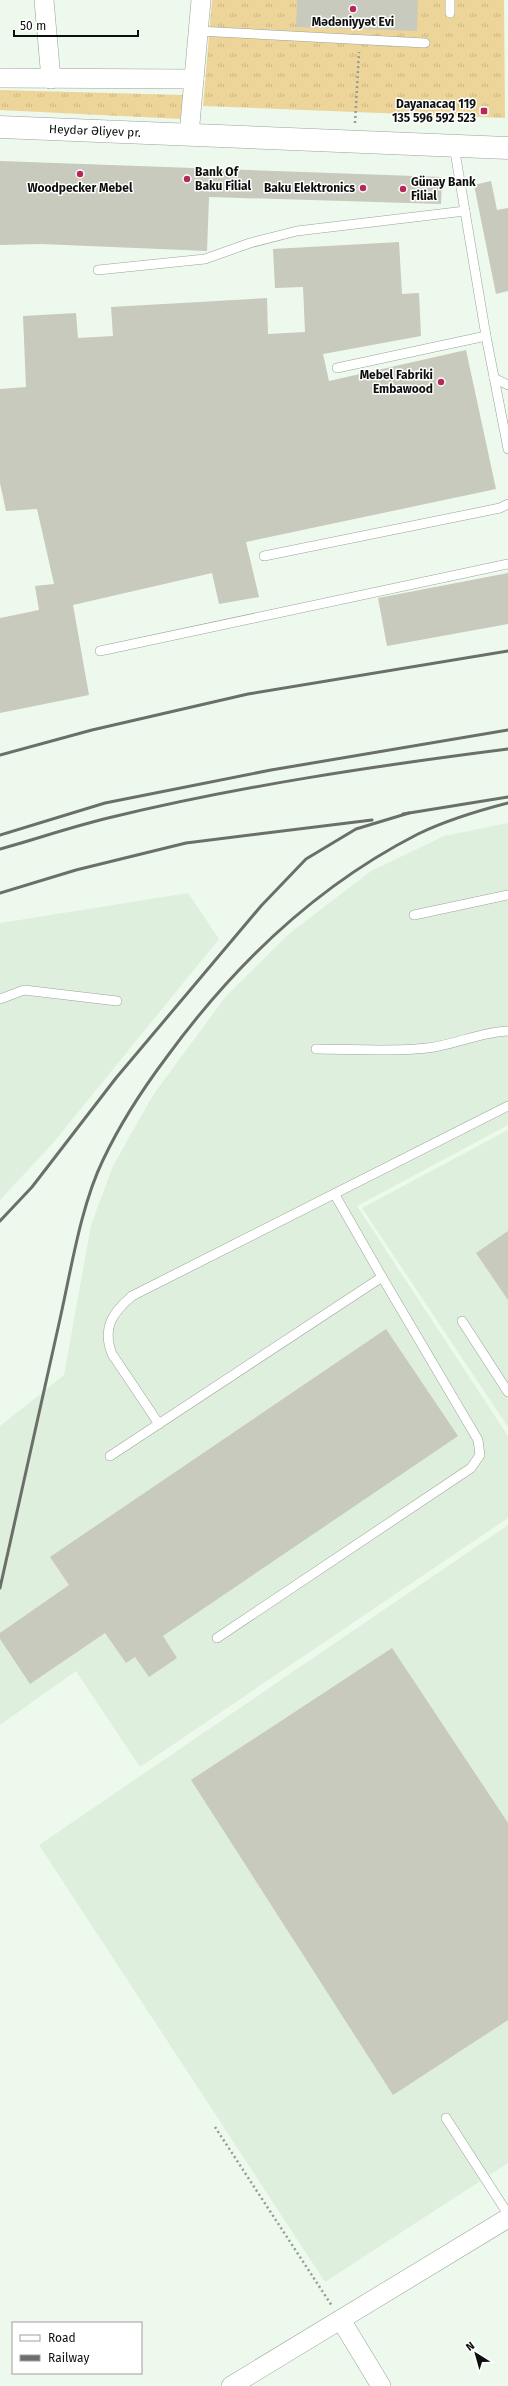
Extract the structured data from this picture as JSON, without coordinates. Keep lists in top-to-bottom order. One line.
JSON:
{"streets":{"main road":["Heydər Əliyev pr."]},"places":{"other":["Mədəniyyət Evi","Woodpecker Mebel","Bank Of Baku Filial","Baku Elektronics","Günay Bank Filial","Mebel Fabriki Embawood"],"transit":["Dayanacaq 119 135 596 592 523"]},"legend":["Road","Railway"],"scale_bar":"50 m","north":"top left"}
